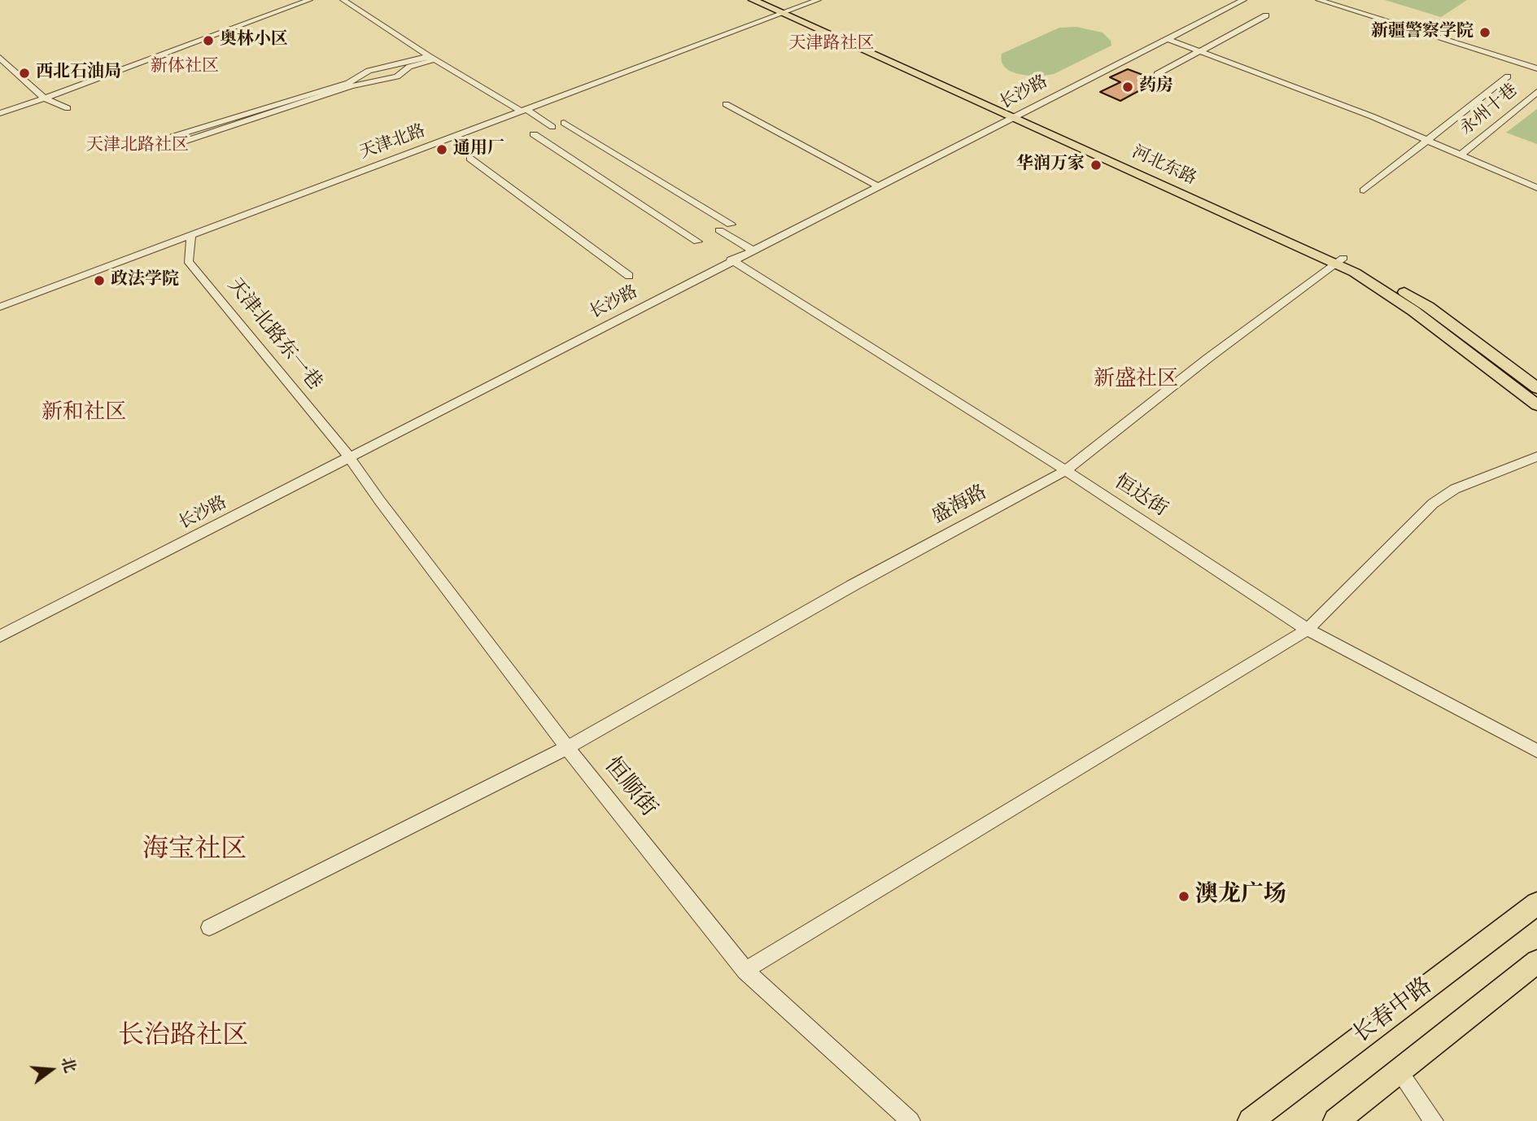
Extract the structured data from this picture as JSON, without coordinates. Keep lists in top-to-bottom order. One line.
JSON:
{"streets":{"main road":["河北东路","长春中路"],"street":["长沙路","永州十巷","天津北路","天津北路东一巷","恒达街","盛海路","恒顺街"]},"crossings":[["长沙路","河北东路"],["长沙路","天津北路东一巷"],["长沙路","恒达街"],["长沙路","恒顺街"],["天津北路","河北东路"],["天津北路","天津北路东一巷"],["河北东路","盛海路"],["天津北路东一巷","恒顺街"],["恒达街","盛海路"],["盛海路","恒顺街"]],"districts":["天津路社区","新体社区","天津北路社区","新盛社区","新和社区","海宝社区","长治路社区"],"places":["新疆警察学院","奥林小区","西北石油局","药房","通用厂","华润万家","政法学院","澳龙广场"],"north":"right"}
